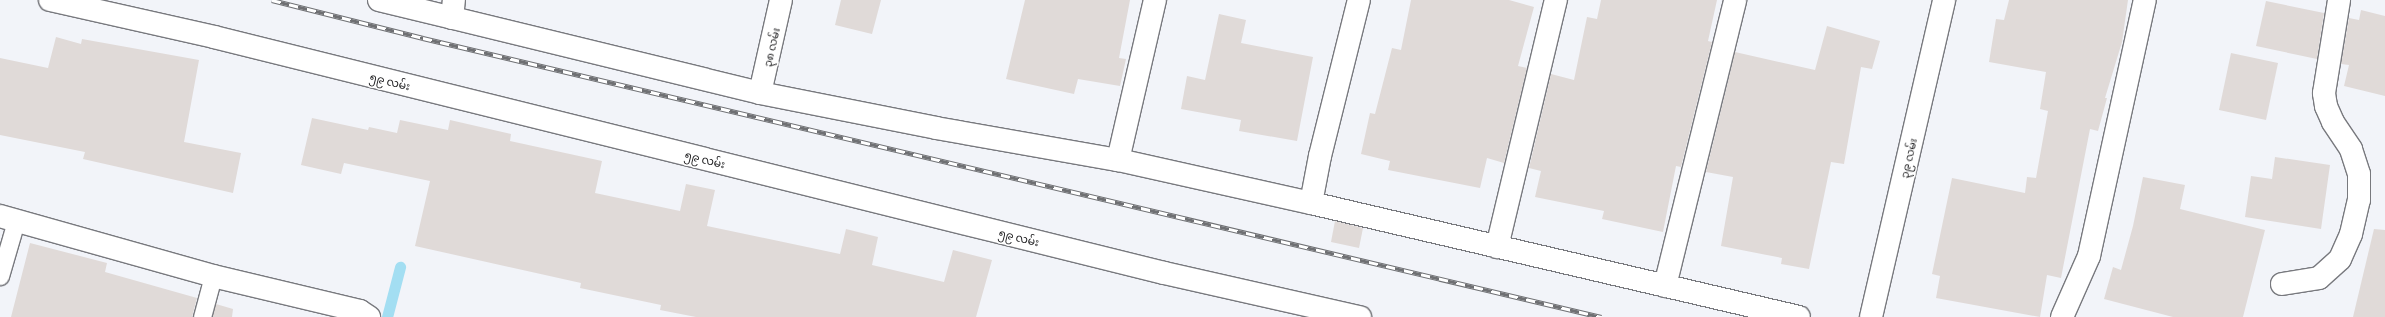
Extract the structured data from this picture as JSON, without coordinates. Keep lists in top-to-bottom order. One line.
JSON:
{"streets":{"street":["၃၈ လမ်း","၅၉ လမ်း","၃၉ လမ်း"]}}
